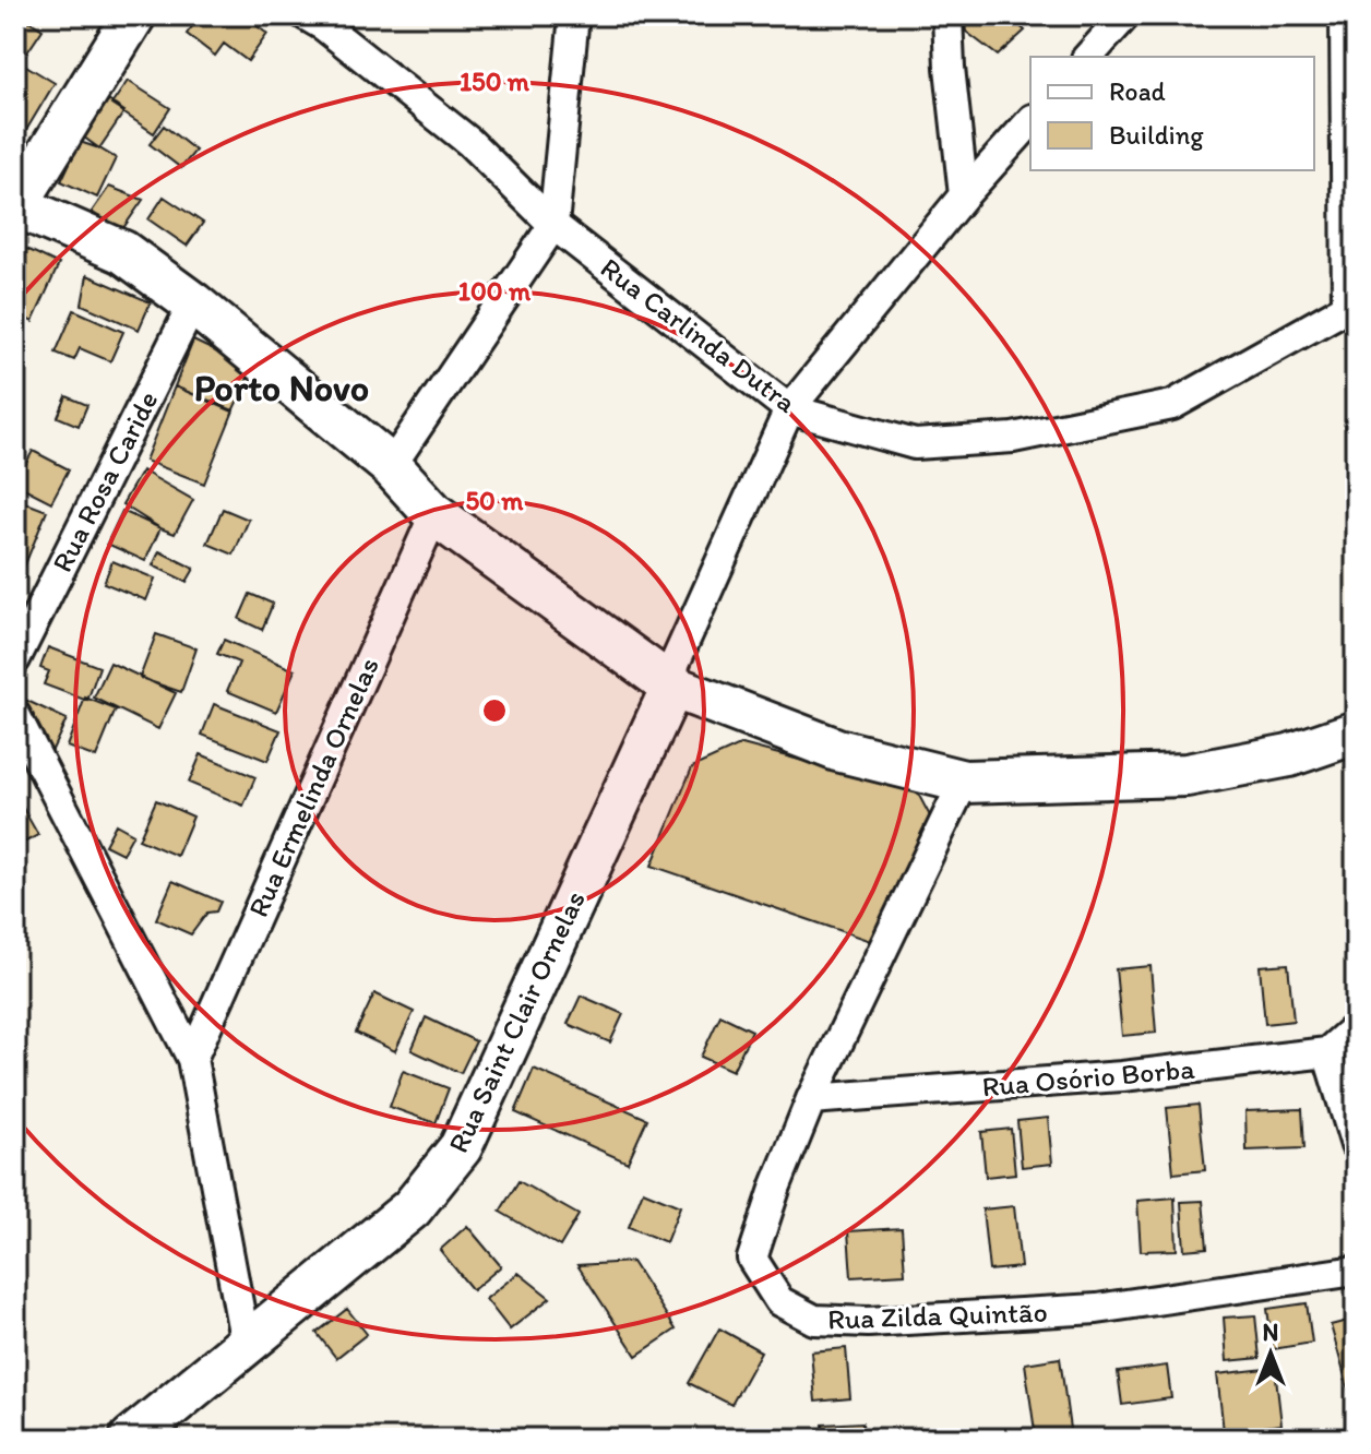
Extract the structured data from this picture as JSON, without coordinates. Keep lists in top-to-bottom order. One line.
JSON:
{"streets":{"main road":["Rua Saint Clair Ornelas"],"street":["Rua Carlinda Dutra","Rua Rosa Caride","Rua Ermelinda Ornelas","Rua Osório Borba","Rua Zilda Quintão"]},"crossings":[["Rua Osório Borba","Rua Zilda Quintão"]],"districts":["Porto Novo"],"legend":["Road","Building"],"north":"top","rings":["150 m","100 m","50 m"]}
